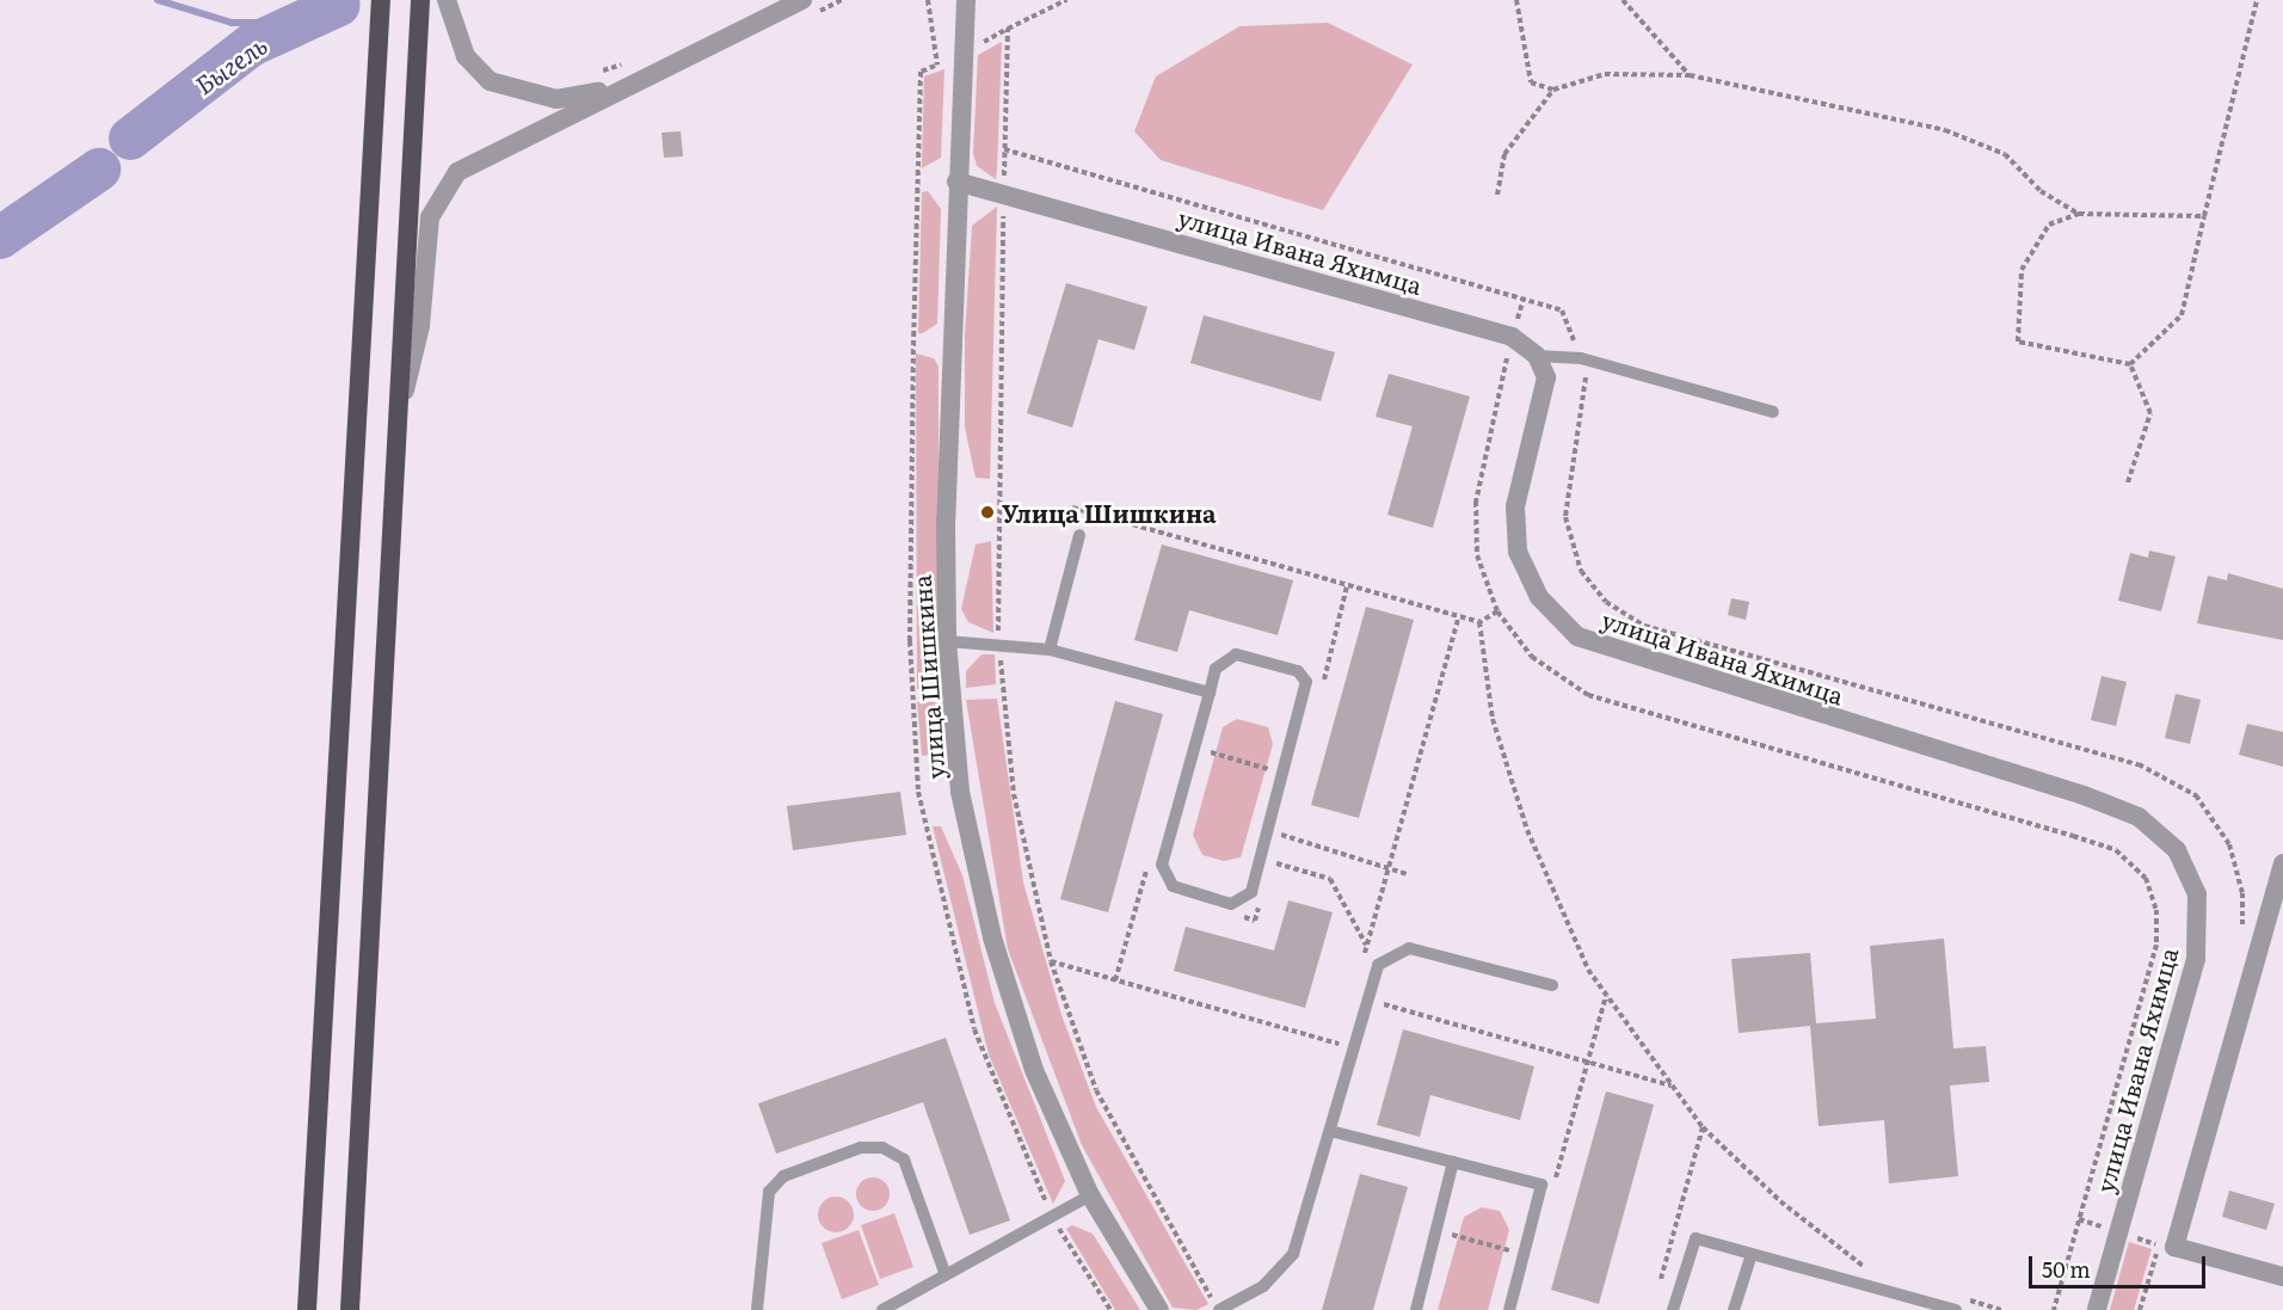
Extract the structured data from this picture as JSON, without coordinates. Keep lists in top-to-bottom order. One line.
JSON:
{"streets":{"street":["улица Ивана Яхимца","улица Шишкина"]},"crossings":[["улица Ивана Яхимца","улица Шишкина"]],"water":["Быгель"],"places":["Улица Шишкина"],"scale_bar":"50 m"}
